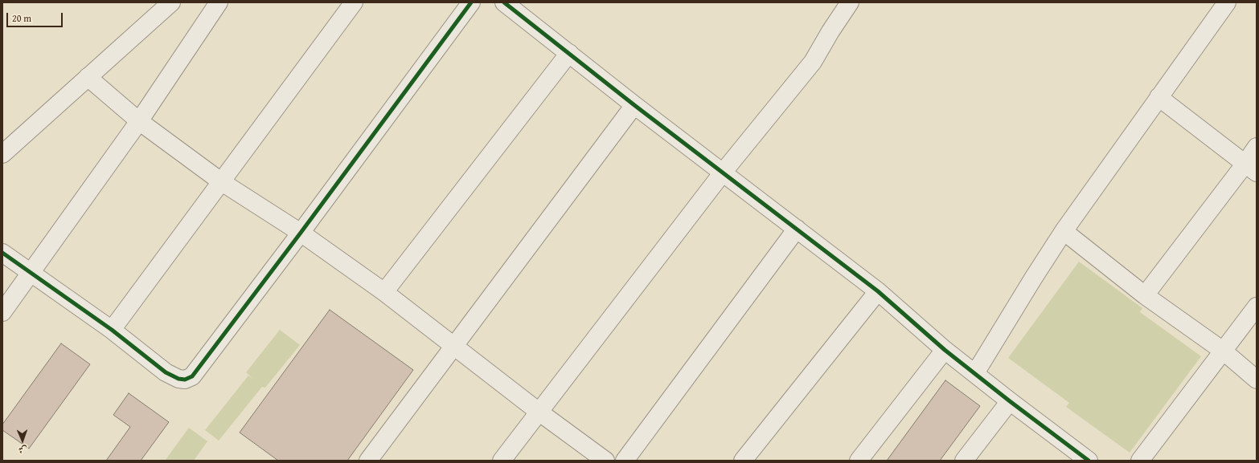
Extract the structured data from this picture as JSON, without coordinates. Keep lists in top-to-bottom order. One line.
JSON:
{"scale_bar":"20 m","north":"bottom"}
